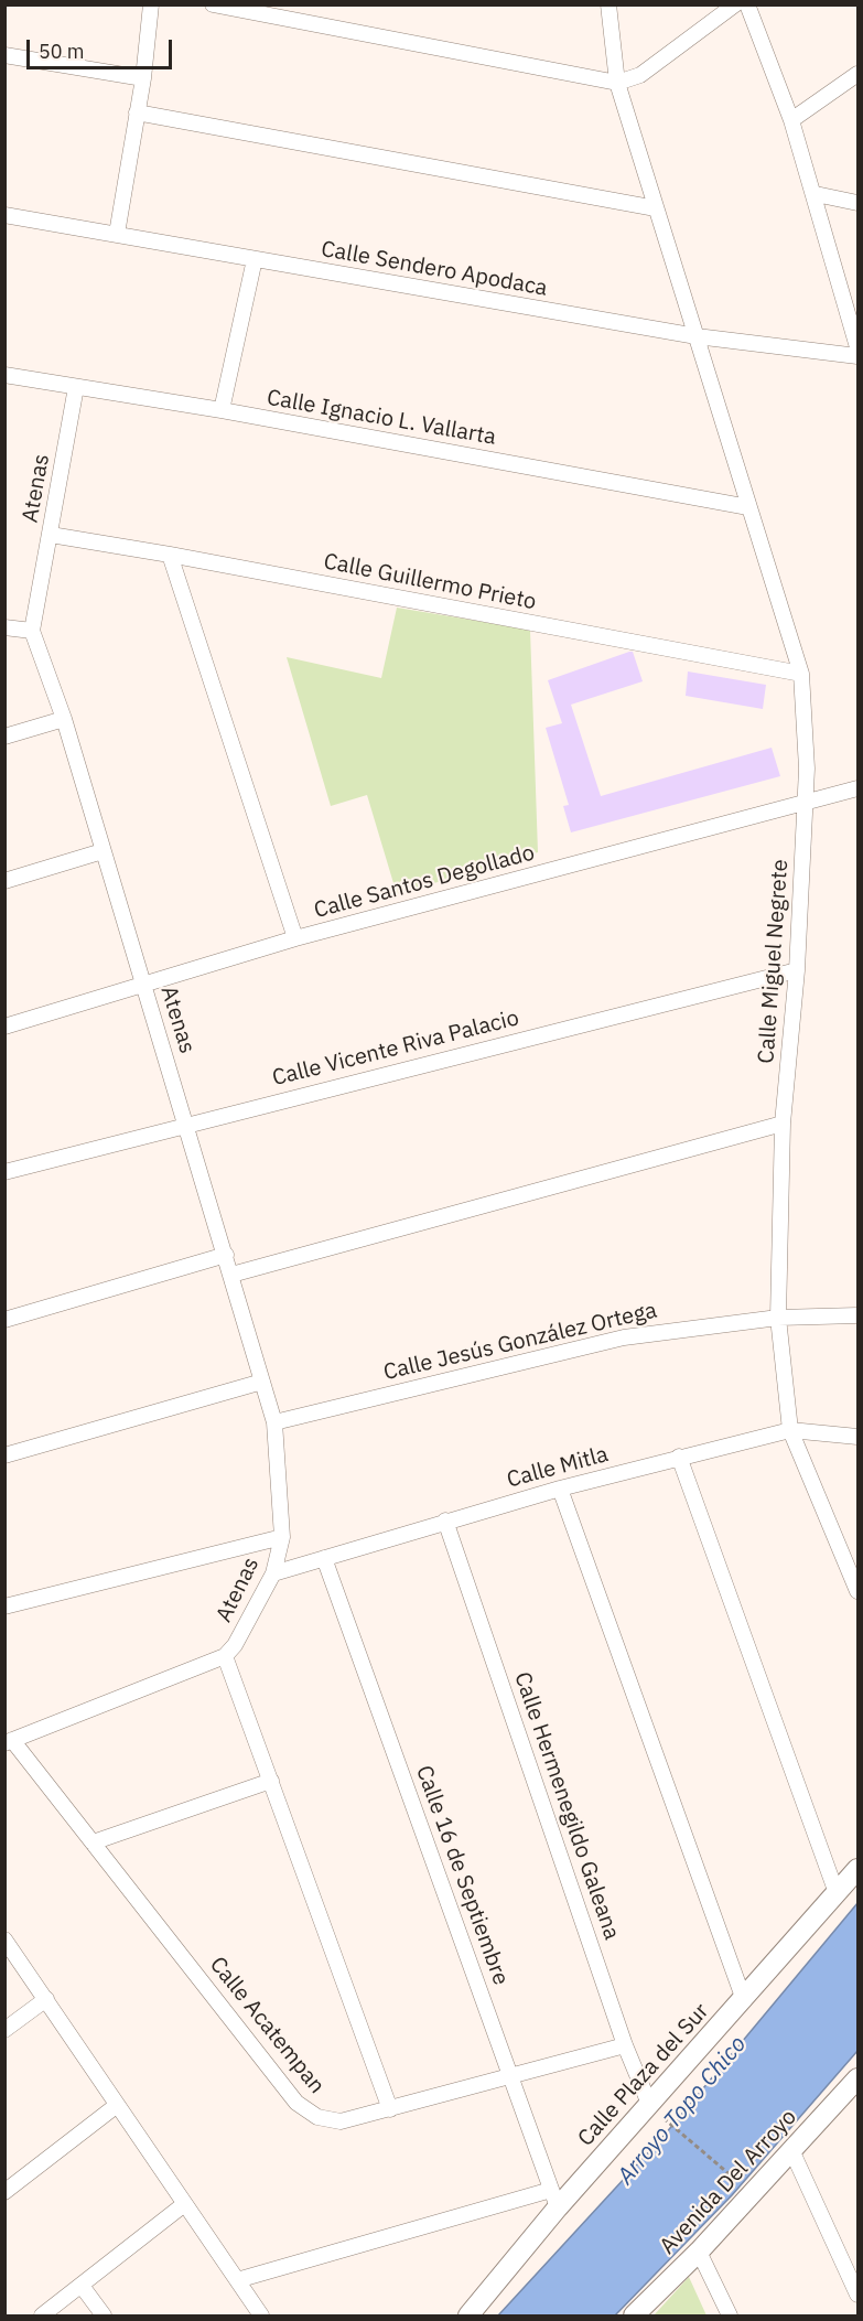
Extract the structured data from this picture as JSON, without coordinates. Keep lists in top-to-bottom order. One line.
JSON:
{"streets":{"street":["Calle Sendero Apodaca","Calle Ignacio L. Vallarta","Atenas","Calle Guillermo Prieto","Calle Santos Degollado","Calle Miguel Negrete","Calle Vicente Riva Palacio","Calle Jesús González Ortega","Calle Mitla","Calle Hermenegildo Galeana","Calle 16 de Septiembre","Calle Acatempan","Calle Plaza del Sur","Avenida Del Arroyo"]},"crossings":[["Calle Sendero Apodaca","Calle Miguel Negrete"],["Calle Ignacio L. Vallarta","Atenas"],["Calle Ignacio L. Vallarta","Calle Miguel Negrete"],["Atenas","Calle Guillermo Prieto"],["Atenas","Calle Santos Degollado"],["Atenas","Calle Vicente Riva Palacio"],["Atenas","Calle Jesús González Ortega"],["Atenas","Calle Mitla"],["Calle Guillermo Prieto","Calle Miguel Negrete"],["Calle Santos Degollado","Calle Miguel Negrete"],["Calle Miguel Negrete","Calle Vicente Riva Palacio"],["Calle Miguel Negrete","Calle Jesús González Ortega"],["Calle Miguel Negrete","Calle Mitla"],["Calle Mitla","Calle Hermenegildo Galeana"],["Calle Mitla","Calle 16 de Septiembre"],["Calle Hermenegildo Galeana","Calle Acatempan"],["Calle Hermenegildo Galeana","Calle Plaza del Sur"],["Calle 16 de Septiembre","Calle Acatempan"],["Calle 16 de Septiembre","Calle Plaza del Sur"]],"water":["Arroyo Topo Chico"],"scale_bar":"50 m"}
